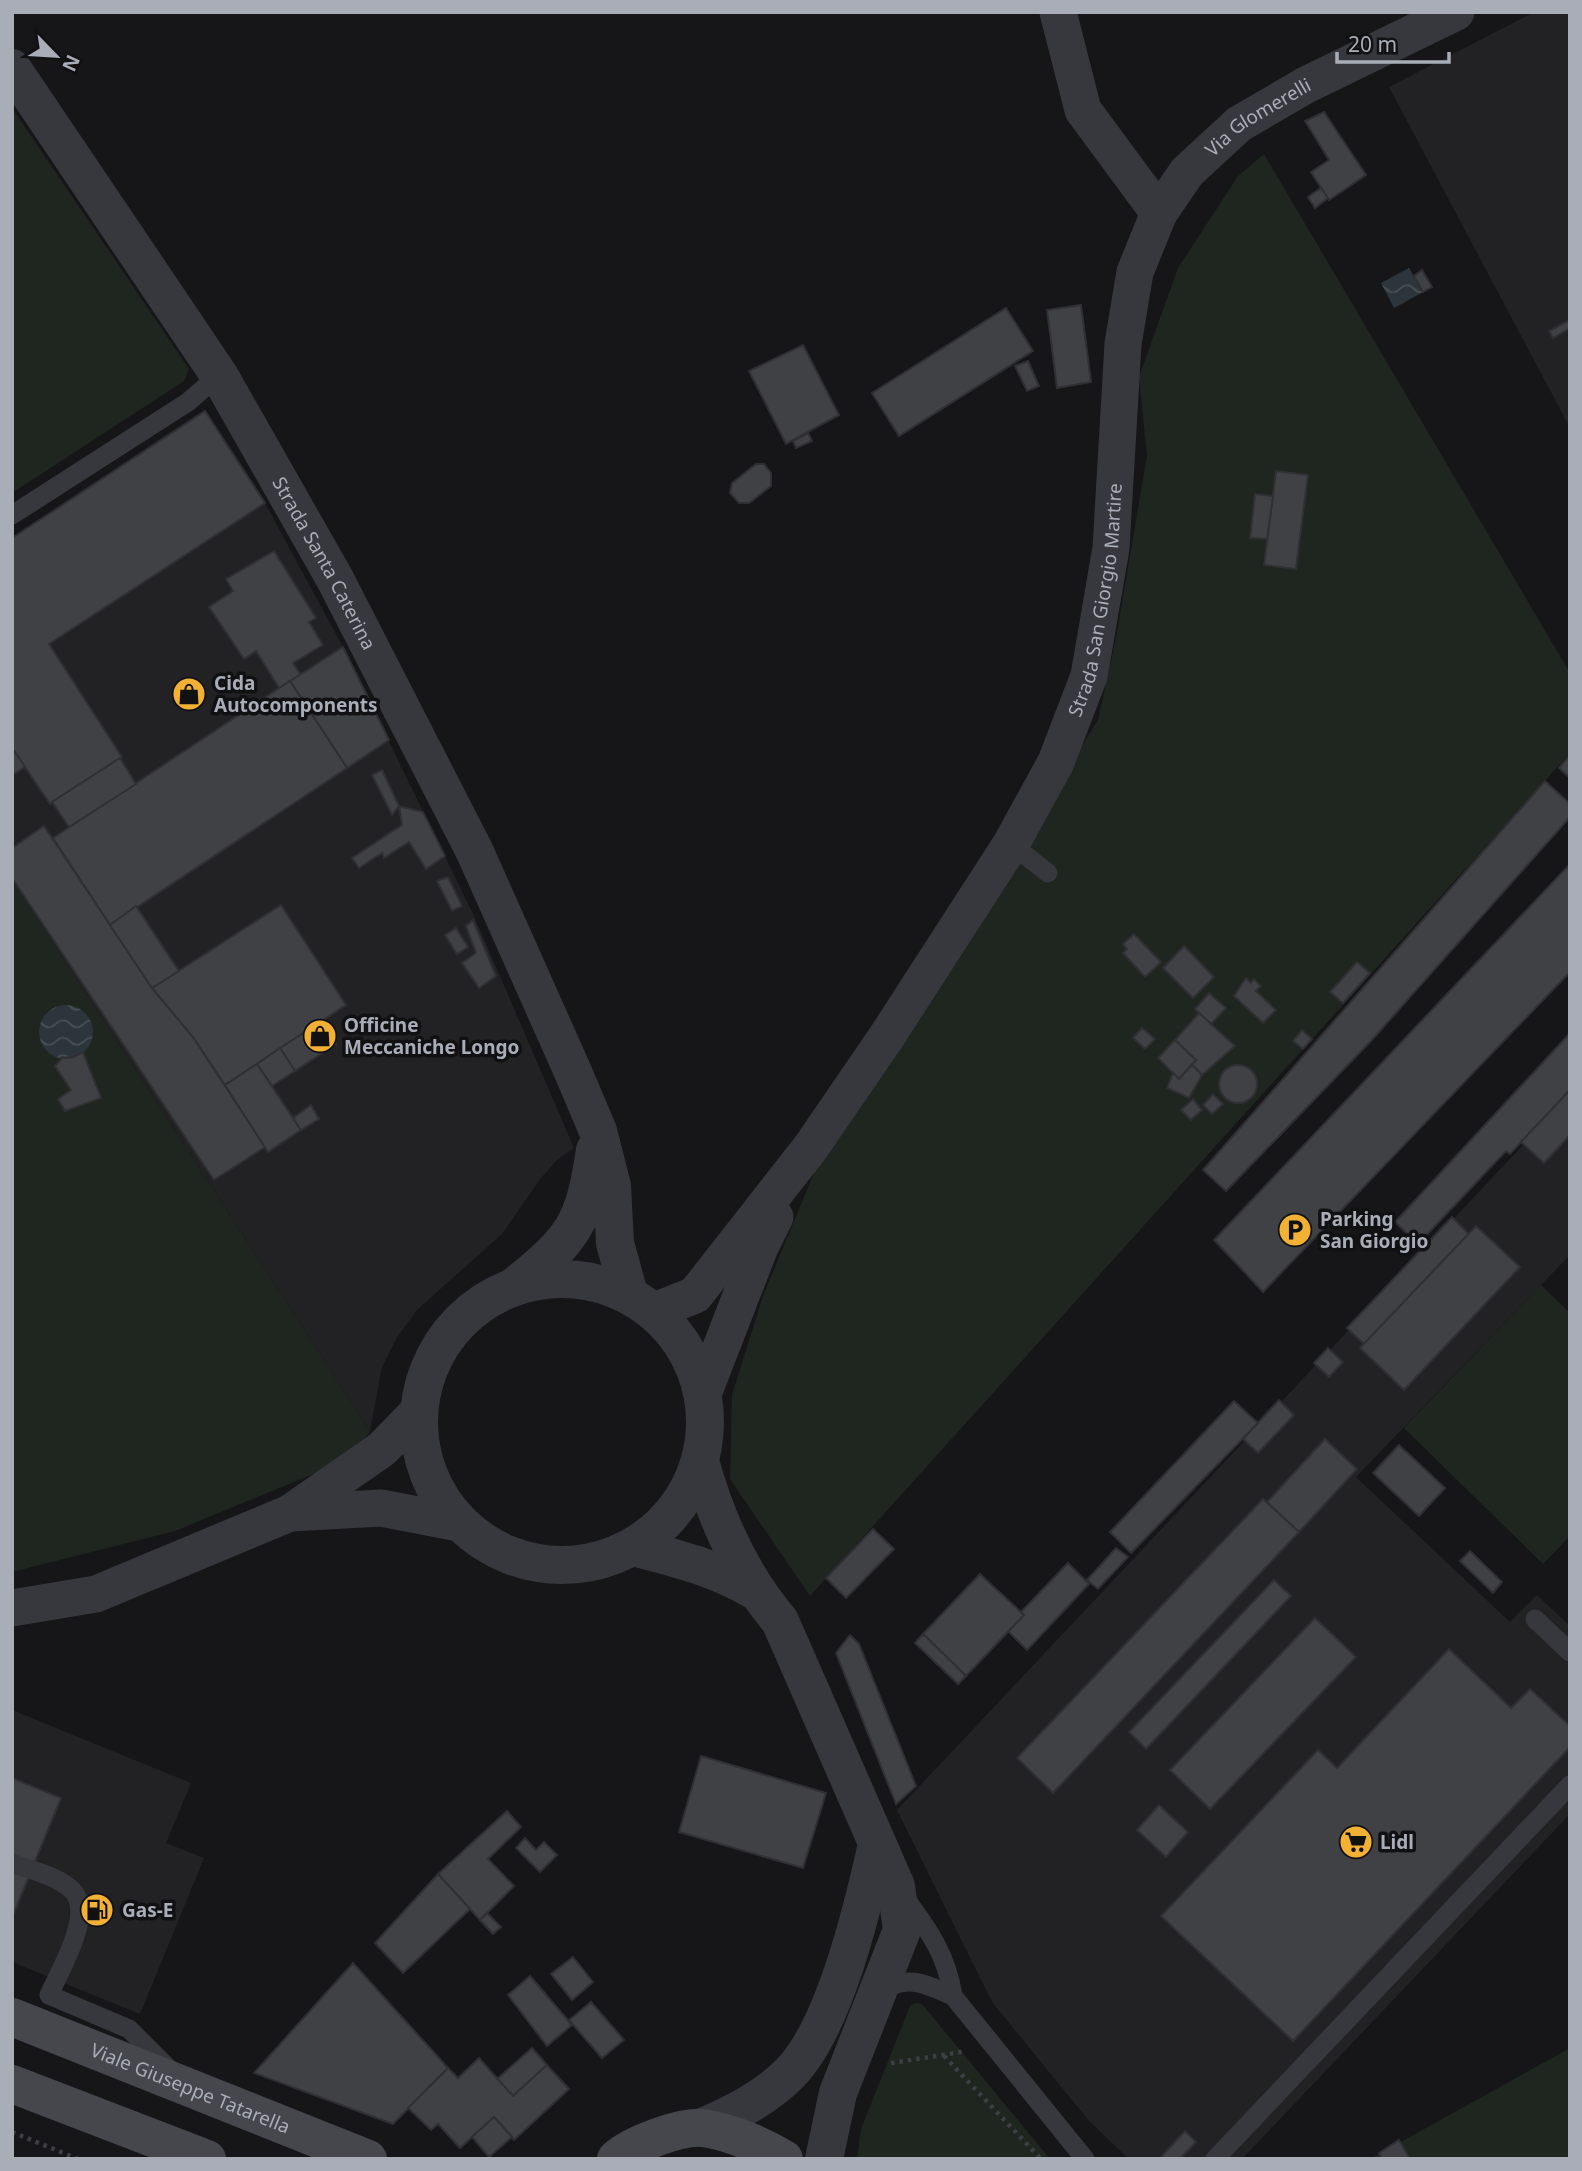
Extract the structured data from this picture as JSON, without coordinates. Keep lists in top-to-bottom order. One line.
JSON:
{"streets":{"main road":["Viale Giuseppe Tatarella"],"street":["Via Glomerelli","Strada Santa Caterina","Strada San Giorgio Martire"]},"crossings":[["Via Glomerelli","Strada San Giorgio Martire"],["Strada Santa Caterina","Strada San Giorgio Martire"]],"places":{"shop":["Cida Autocomponents","Officine Meccaniche Longo"],"parking":["Parking San Giorgio"],"supermarket":["Lidl"],"fuel station":["Gas-E"]},"scale_bar":"20 m","north":"bottom right"}
